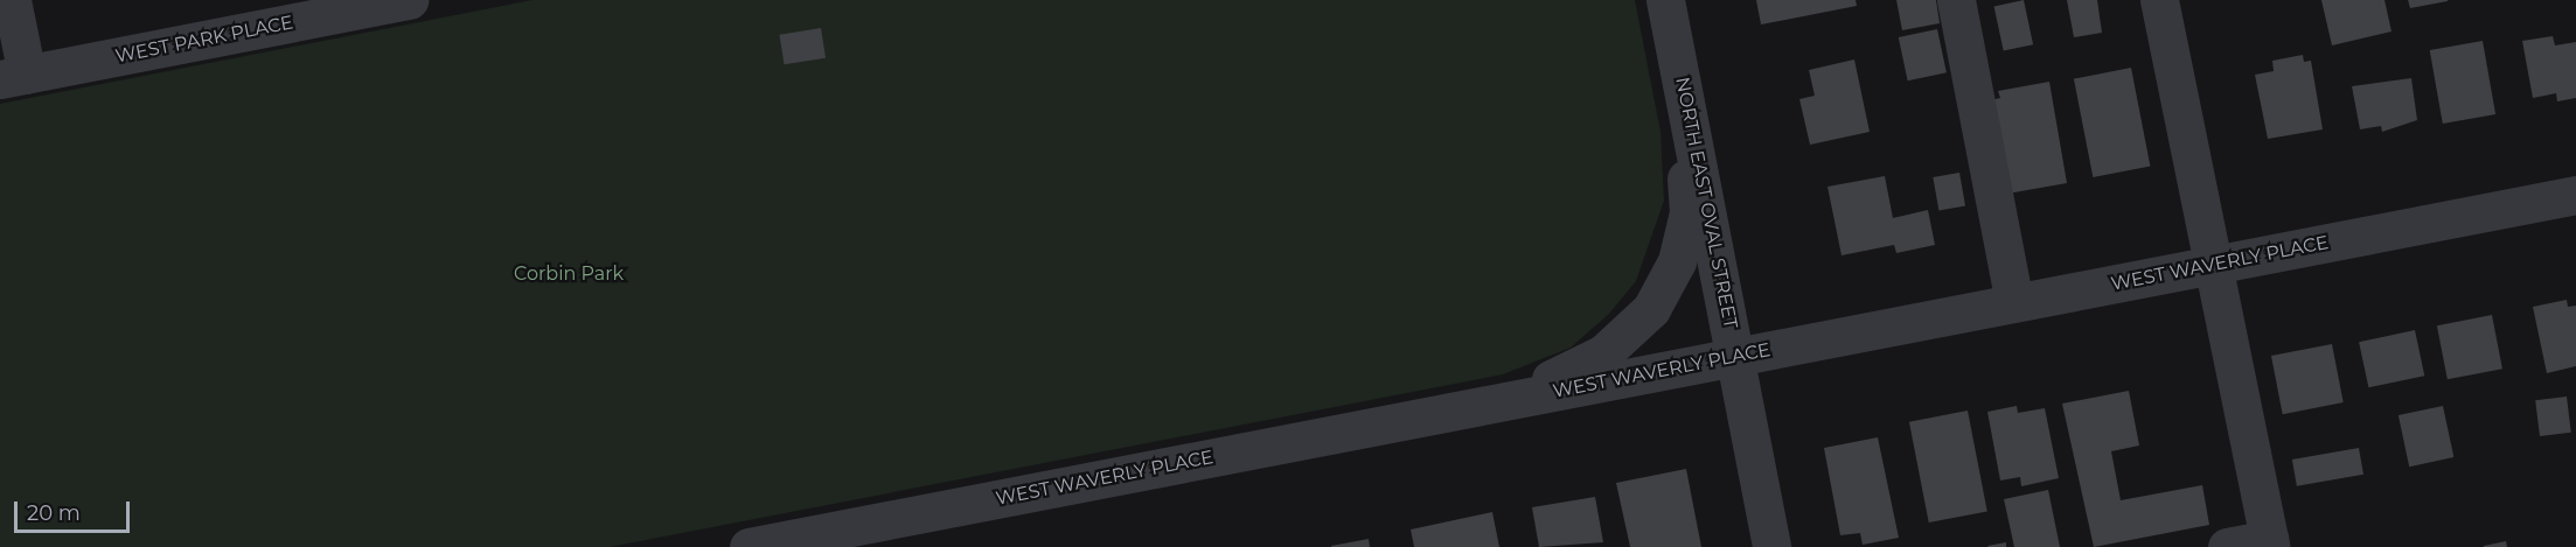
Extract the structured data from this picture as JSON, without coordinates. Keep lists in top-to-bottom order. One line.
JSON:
{"streets":{"street":["WEST PARK PLACE","NORTH EAST OVAL STREET","WEST WAVERLY PLACE"]},"crossings":[["NORTH EAST OVAL STREET","WEST WAVERLY PLACE"]],"parks":["Corbin Park"],"scale_bar":"20 m"}
